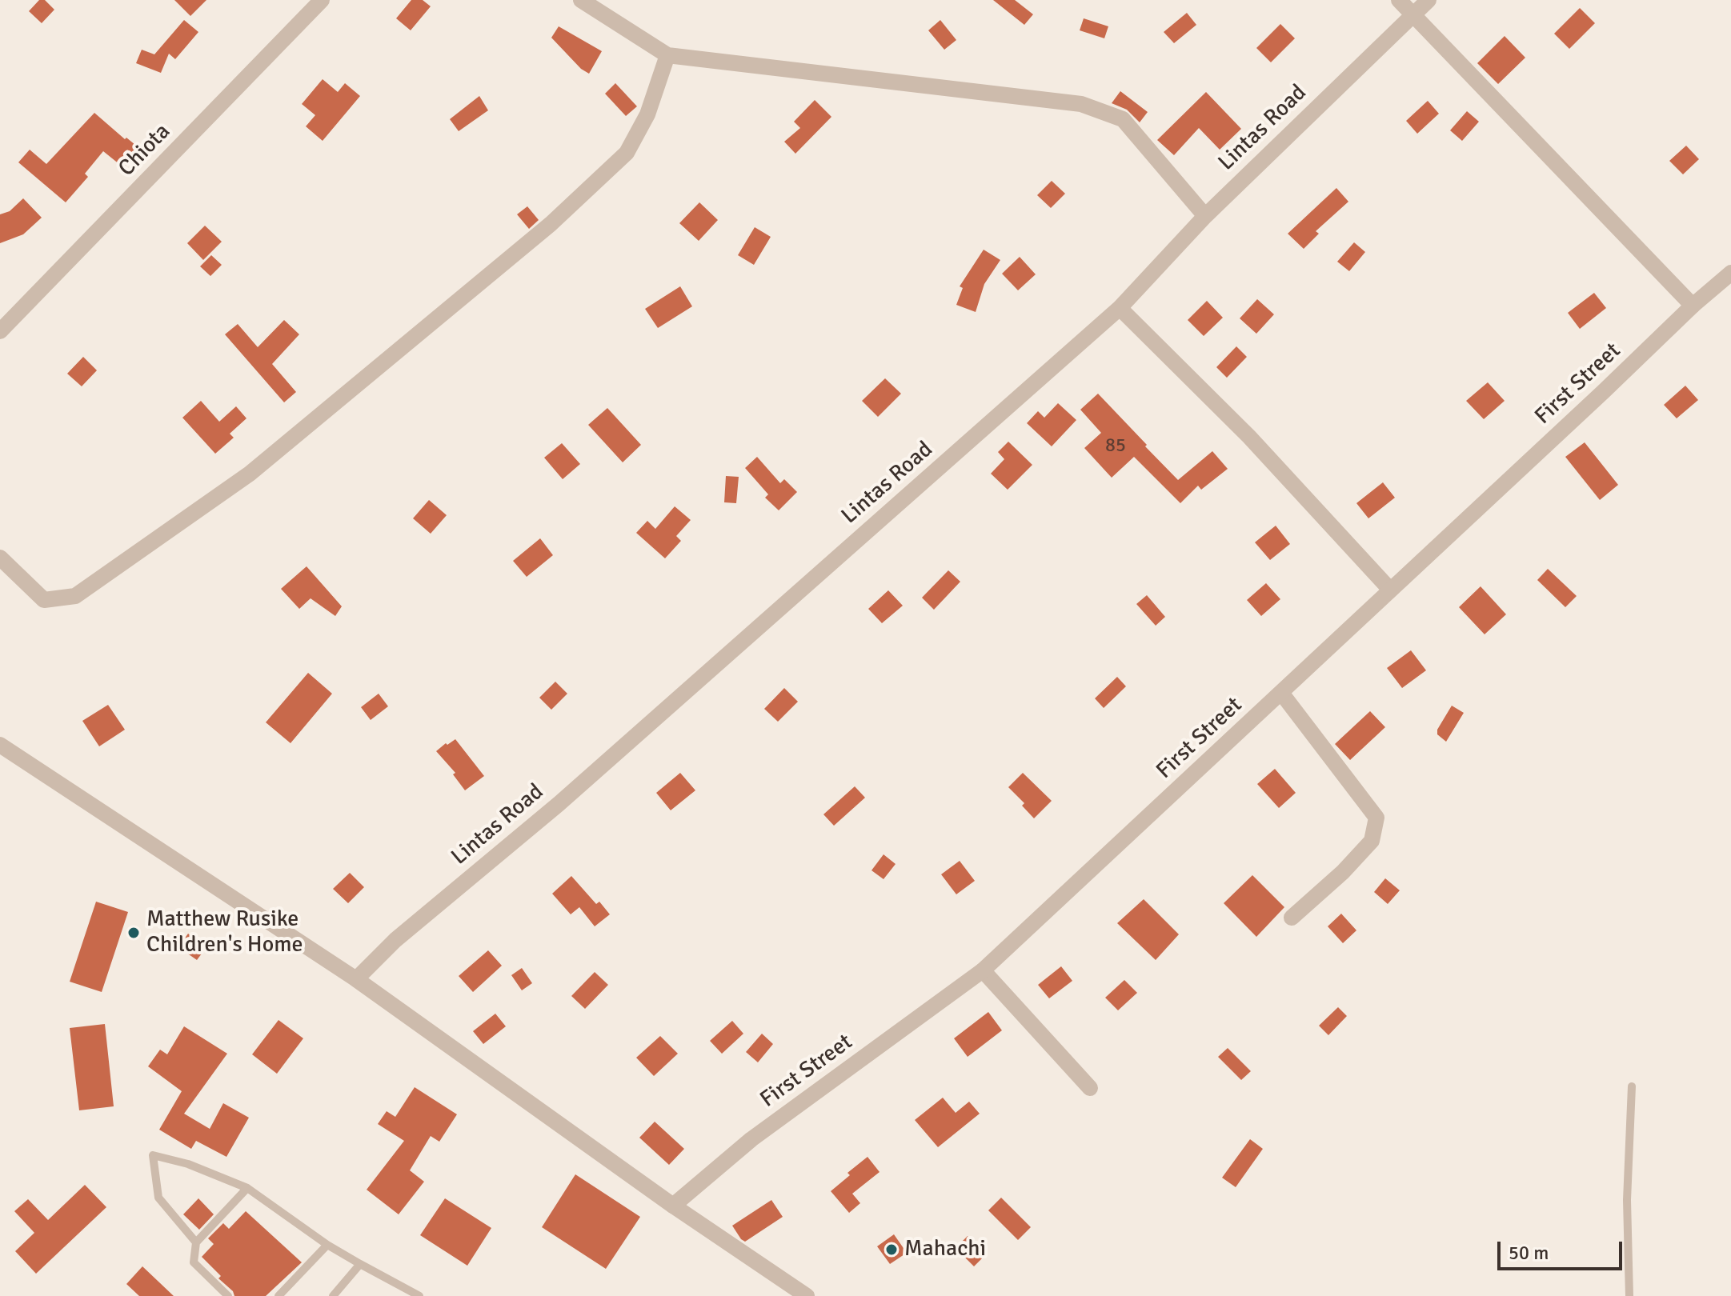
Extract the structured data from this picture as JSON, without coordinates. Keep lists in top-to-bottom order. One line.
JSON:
{"streets":{"street":["Lintas Road","Chiota","First Street"]},"places":["Matthew Rusike Children's Home","Mahachi"],"house_numbers":["85"],"scale_bar":"50 m"}
